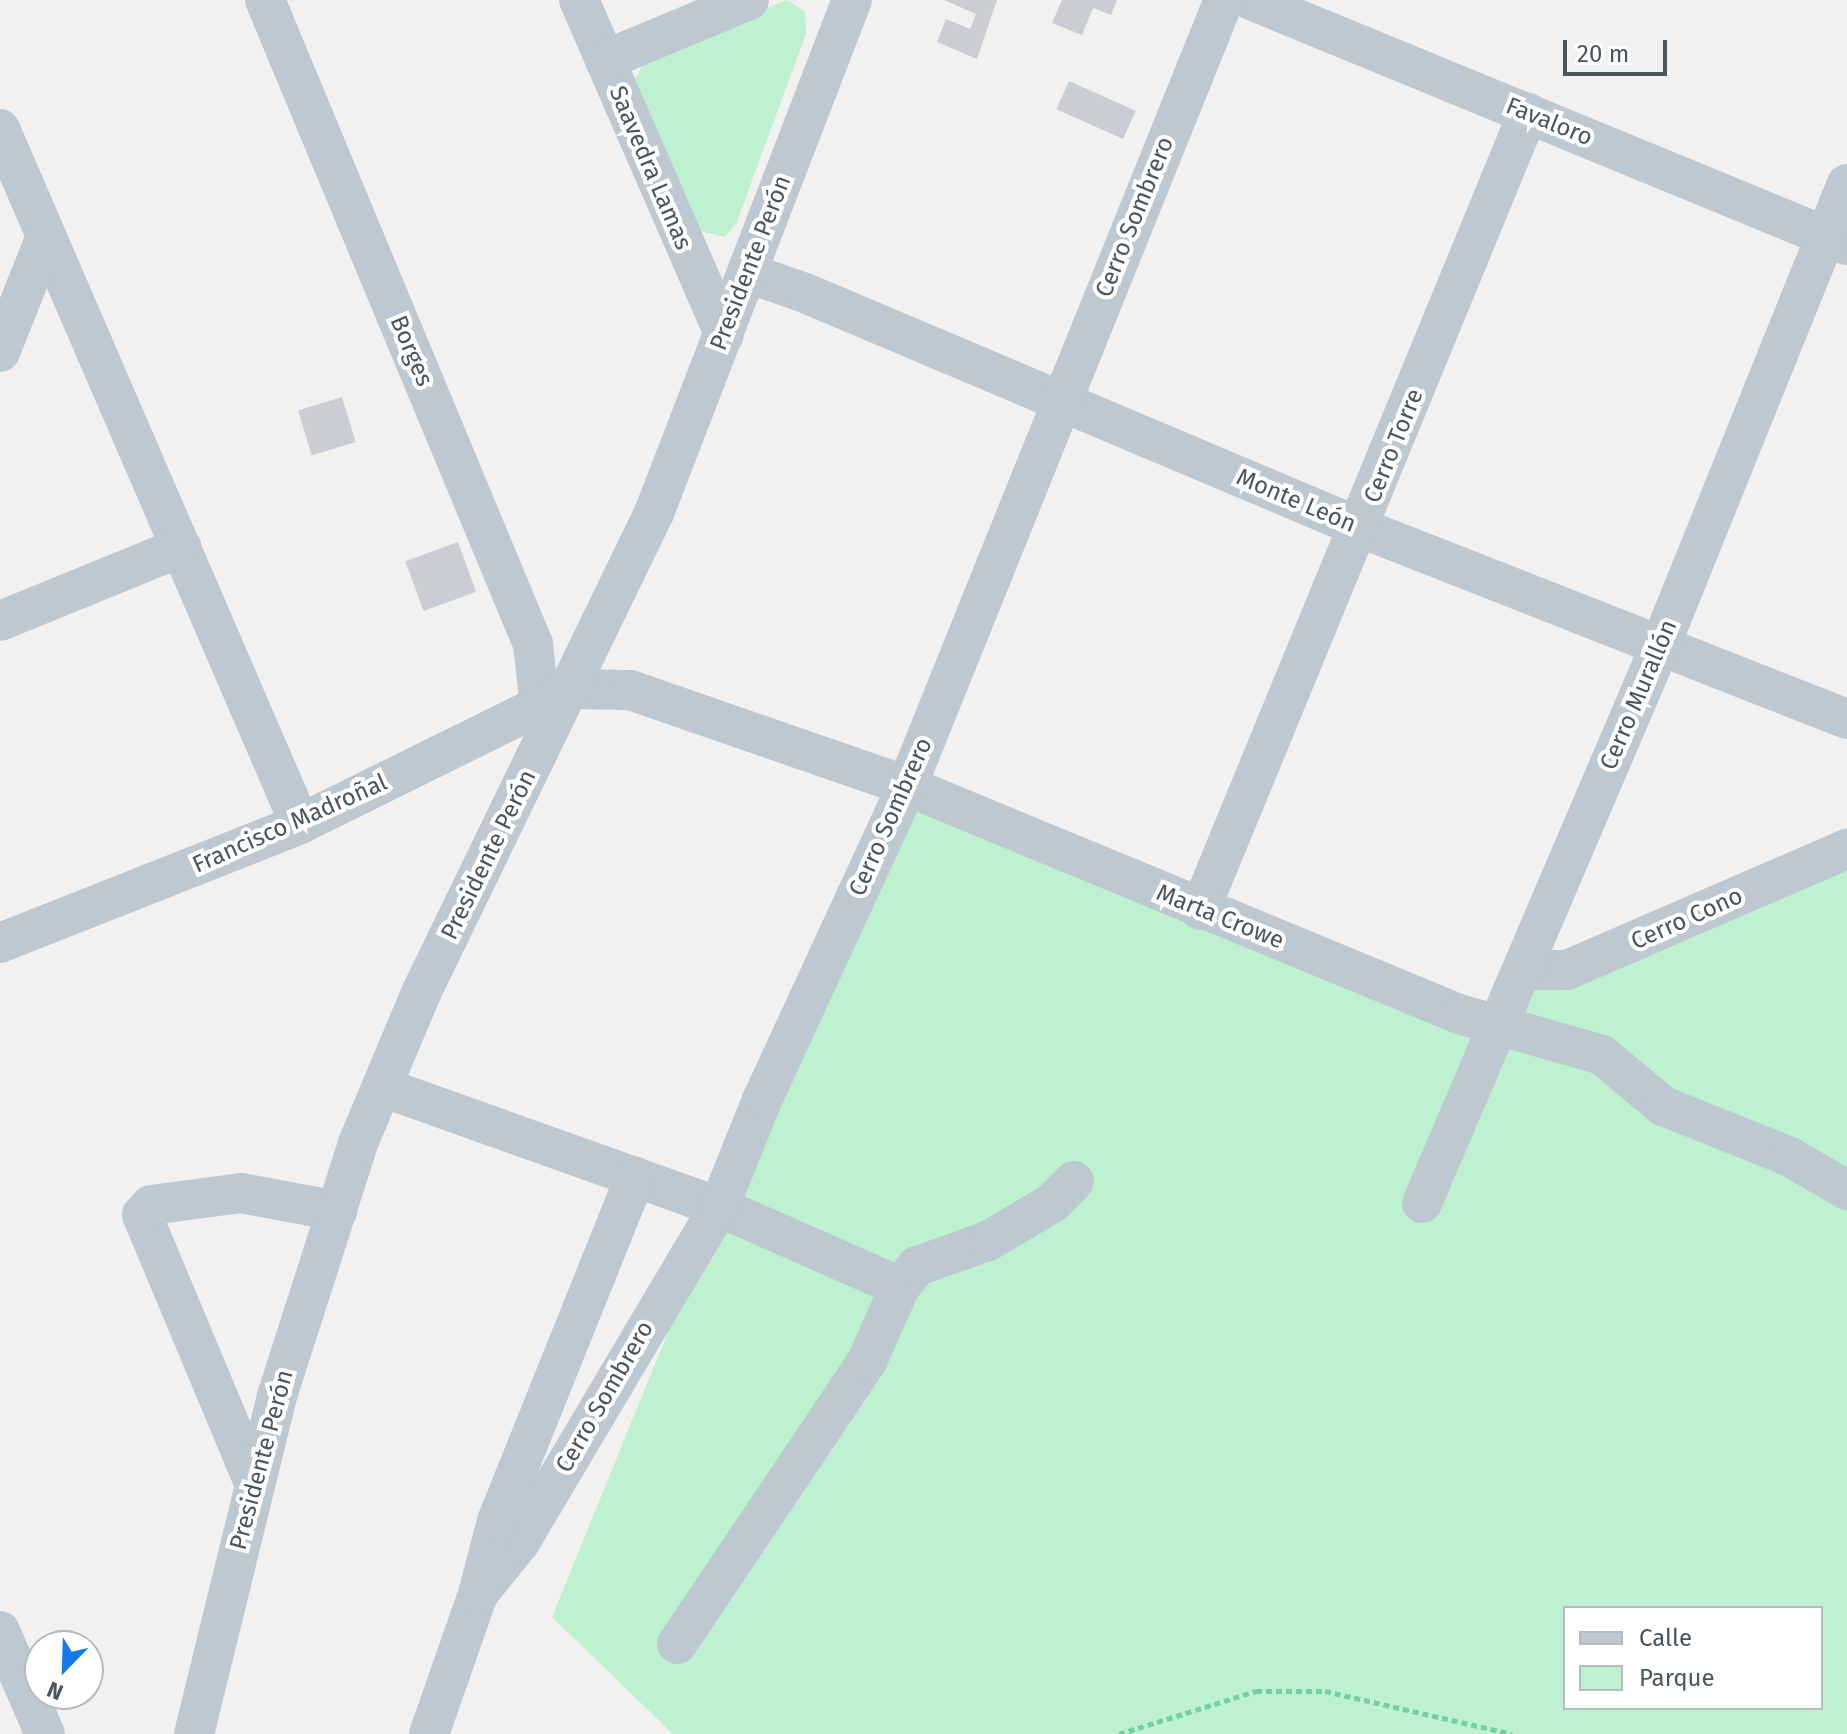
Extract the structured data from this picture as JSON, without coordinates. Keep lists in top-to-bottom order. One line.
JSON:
{"streets":{"street":["Favaloro","Saavedra Lamas","Cerro Sombrero","Presidente Perón","Borges","Cerro Torre","Monte León","Cerro Murallón","Francisco Madroñal","Marta Crowe","Cerro Cono"]},"crossings":[["Favaloro","Cerro Torre"],["Favaloro","Cerro Murallón"],["Saavedra Lamas","Presidente Perón"],["Cerro Sombrero","Monte León"],["Cerro Sombrero","Marta Crowe"],["Presidente Perón","Borges"],["Presidente Perón","Monte León"],["Presidente Perón","Francisco Madroñal"],["Presidente Perón","Marta Crowe"],["Borges","Francisco Madroñal"],["Borges","Marta Crowe"],["Cerro Torre","Monte León"],["Cerro Torre","Marta Crowe"],["Monte León","Cerro Murallón"],["Cerro Murallón","Marta Crowe"],["Cerro Murallón","Cerro Cono"],["Francisco Madroñal","Marta Crowe"]],"legend":["Calle","Parque"],"scale_bar":"20 m","north":"bottom left"}
